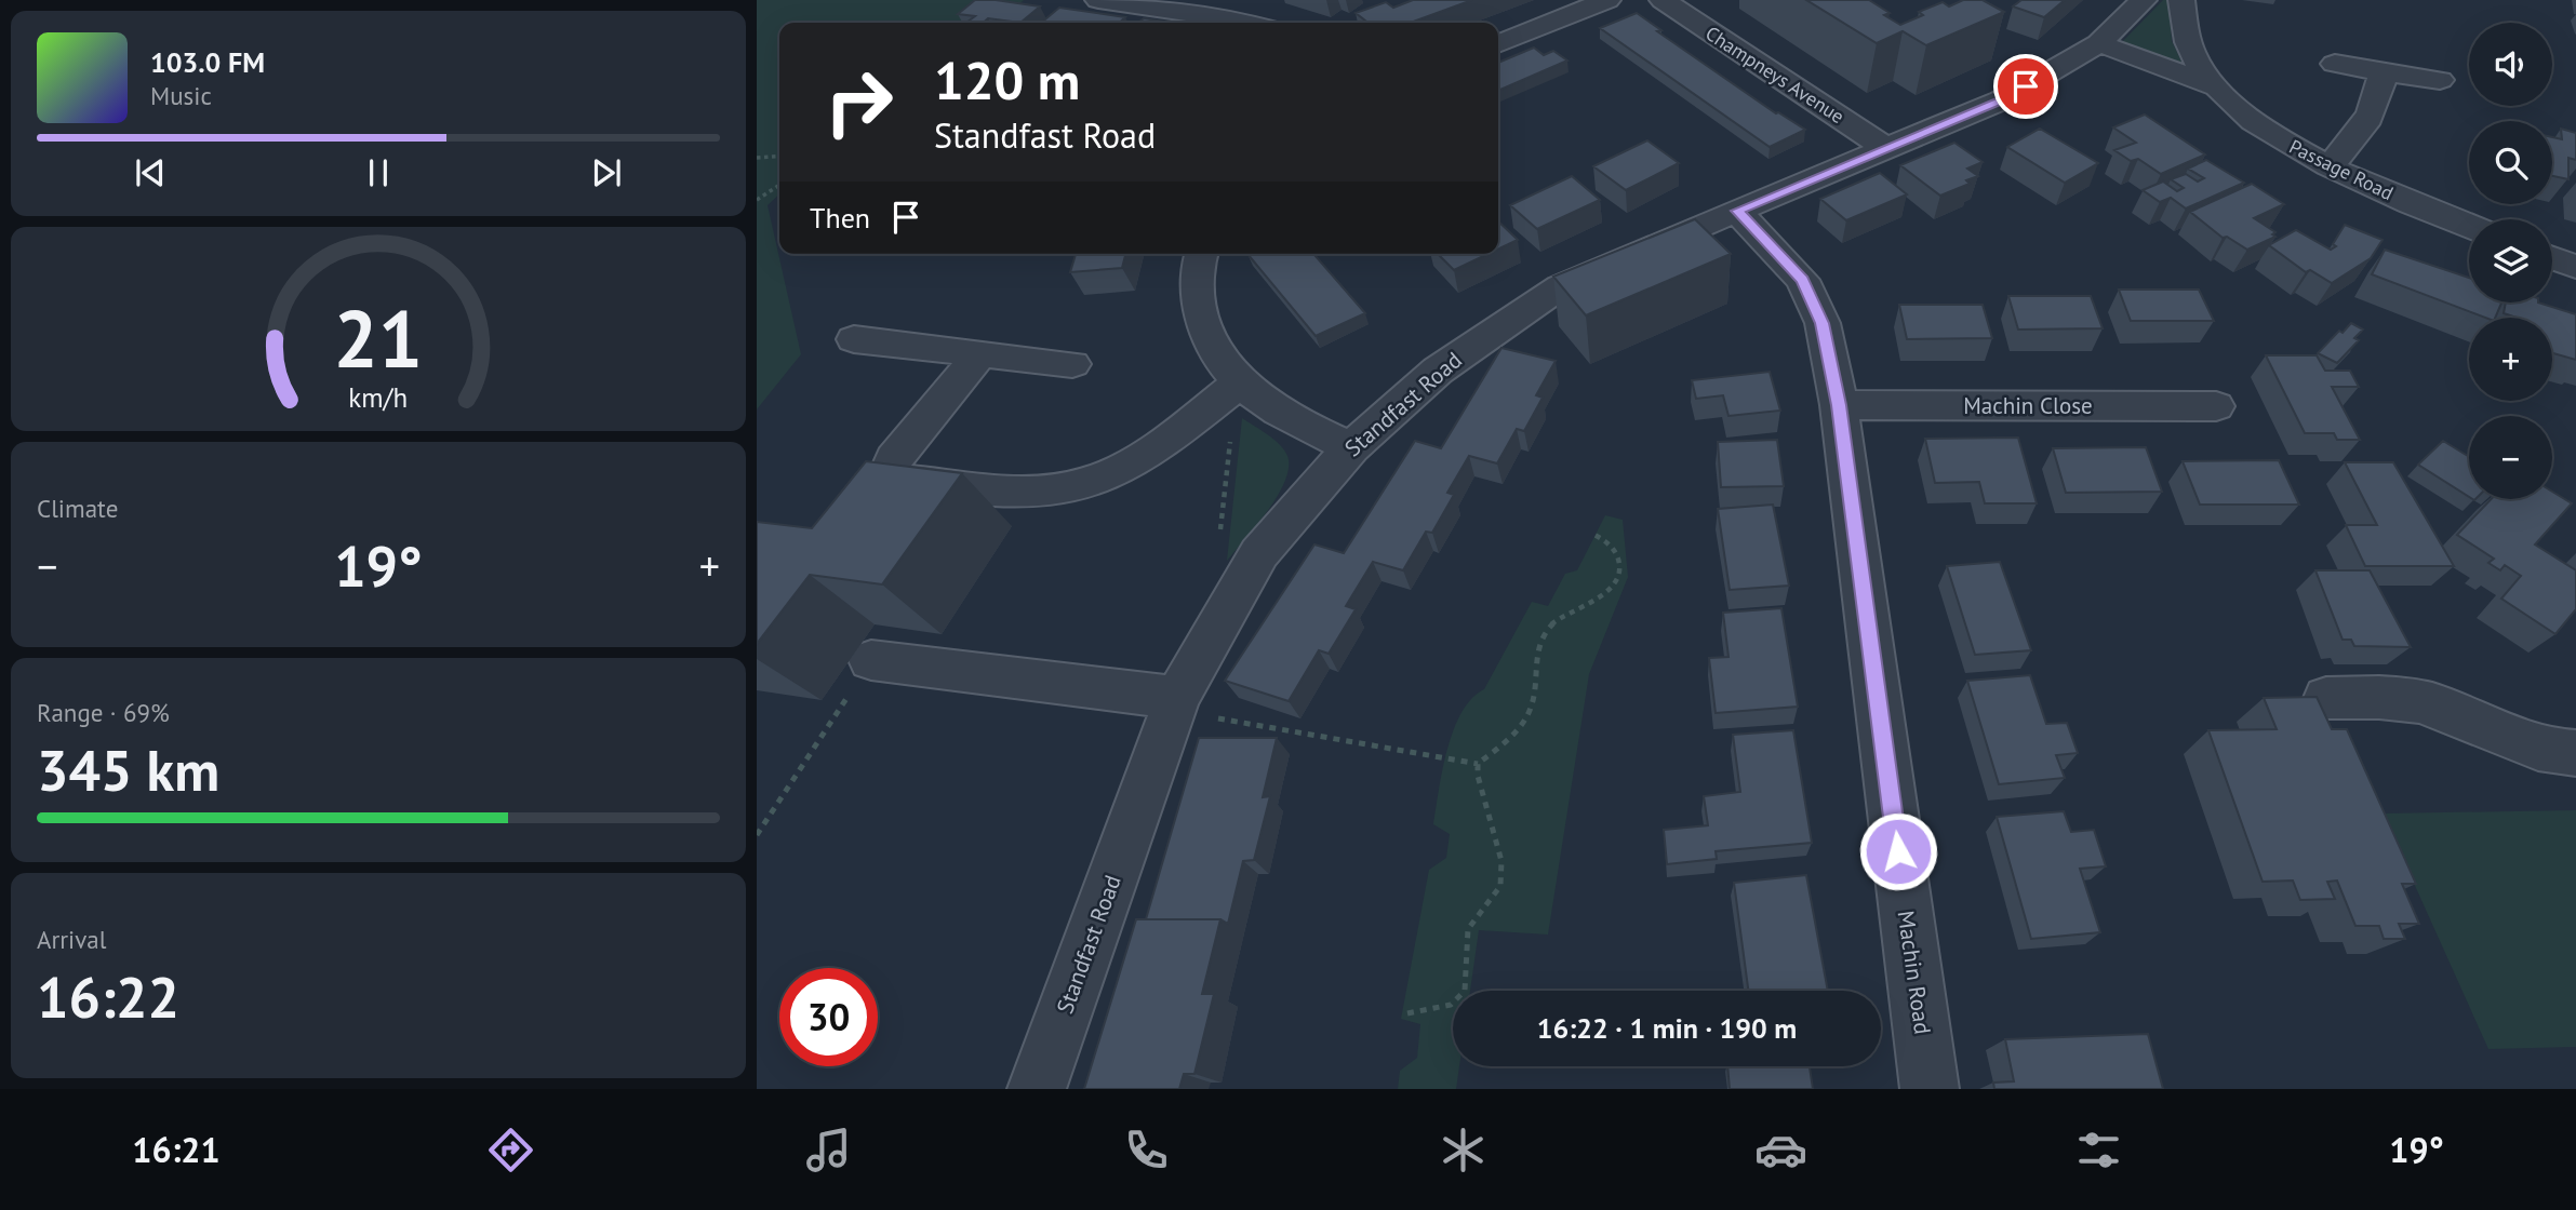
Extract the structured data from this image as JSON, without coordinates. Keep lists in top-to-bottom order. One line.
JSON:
{"streets":{"street":["Champneys Avenue","Passage Road","Standfast Road","Machin Close","Machin Road"]},"crossings":[["Champneys Avenue","Standfast Road"],["Standfast Road","Machin Road"],["Machin Close","Machin Road"]],"page":{"map_buttons":["+","−"],"turn":["120 m","Standfast Road"],"song":["103.0 FM","Music"],"then":"Then","tile":["Climate",["Range · 69%","345 km"],["Arrival","16:22"]],"heat":["−","19°","+"],"limit":"30","trip":"16:22 · 1 min · 190 m","tabs":["16:21","19°"],"gauge":["21","km/h"]}}
